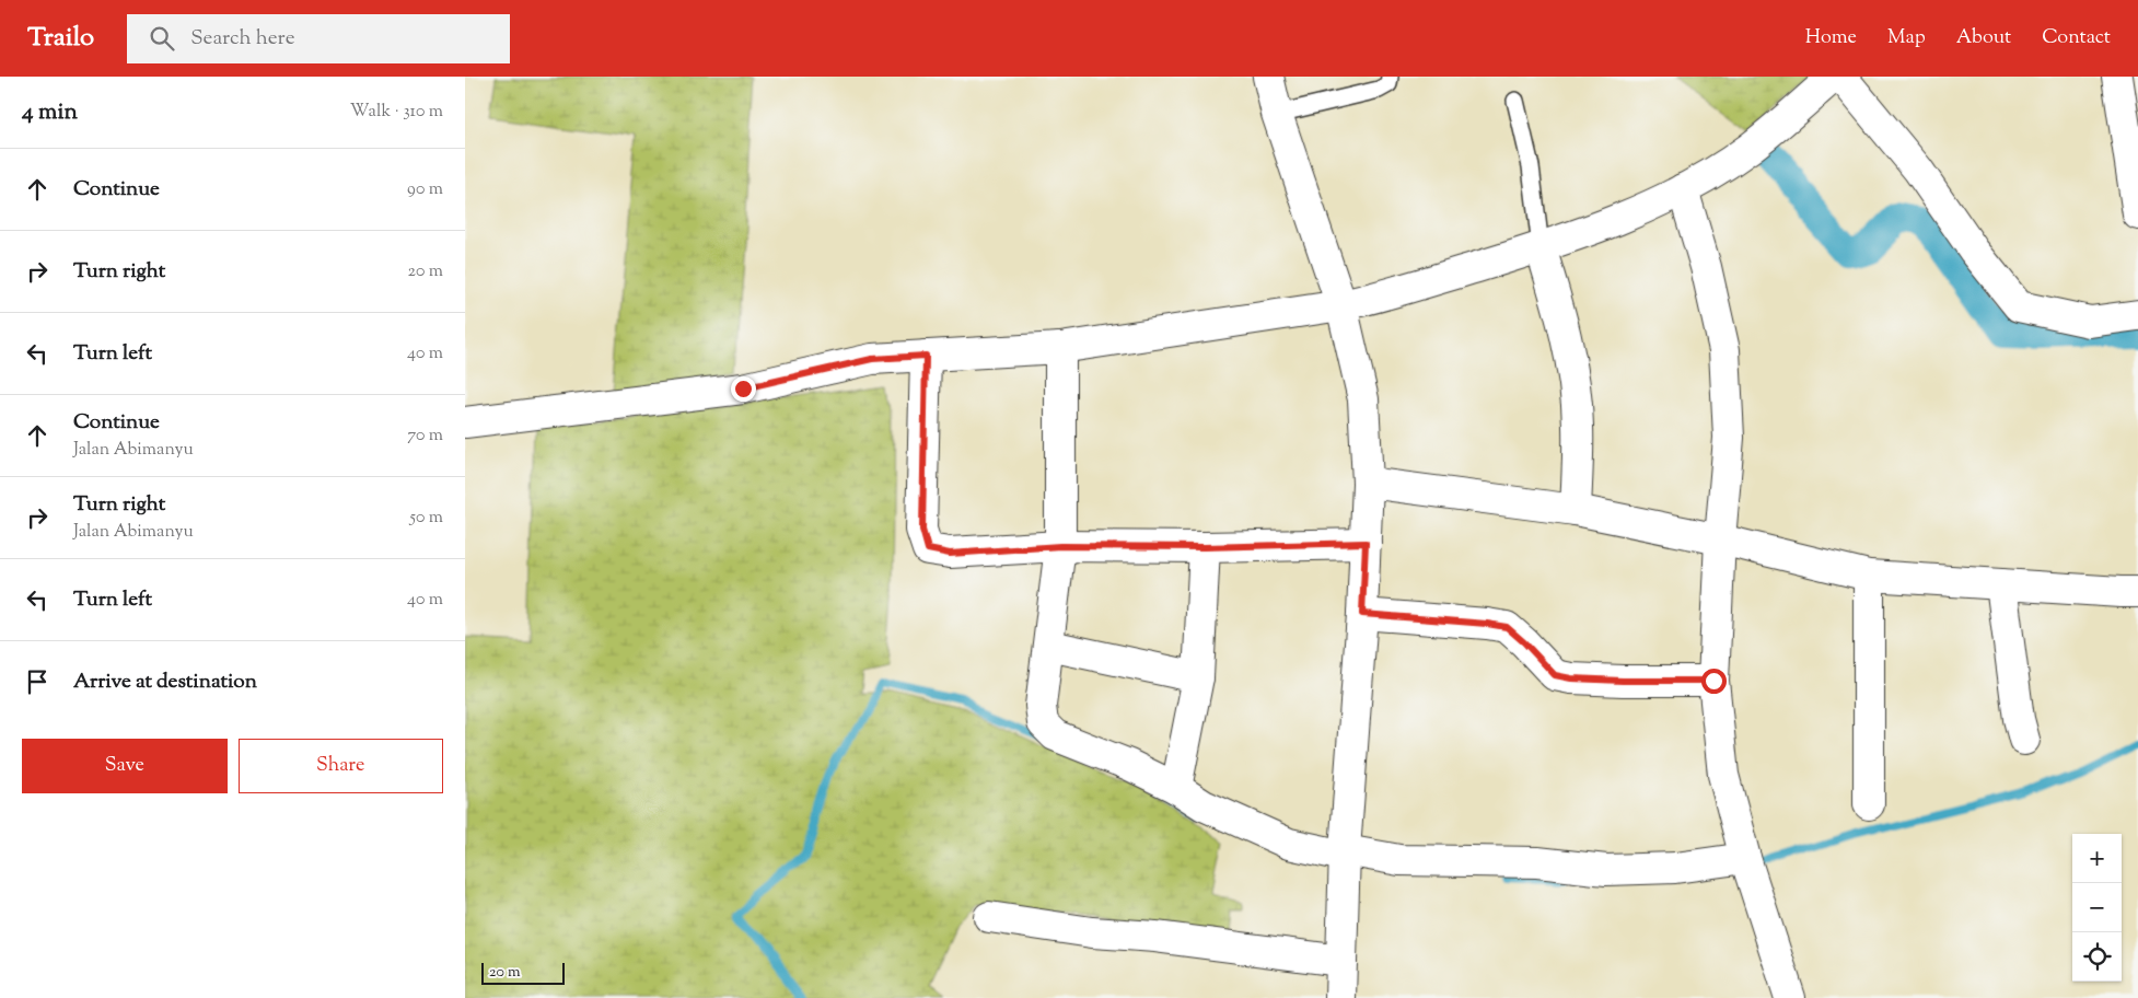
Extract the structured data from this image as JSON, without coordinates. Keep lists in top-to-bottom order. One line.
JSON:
{"scale_bar":"20 m","page":{"header":"Trailo","search":"Search here","nav":["Home","Map","About","Contact"],"heading":["4 min","Walk · 310 m"],"list":[["Continue","90 m"],["Turn right","20 m"],["Turn left","40 m"],["Continue","Jalan Abimanyu","70 m"],["Turn right","Jalan Abimanyu","50 m"],["Turn left","40 m"],"Arrive at destination"],"buttons":["Save","Share"],"map_buttons":["+","−"],"scale":"20 m"}}
